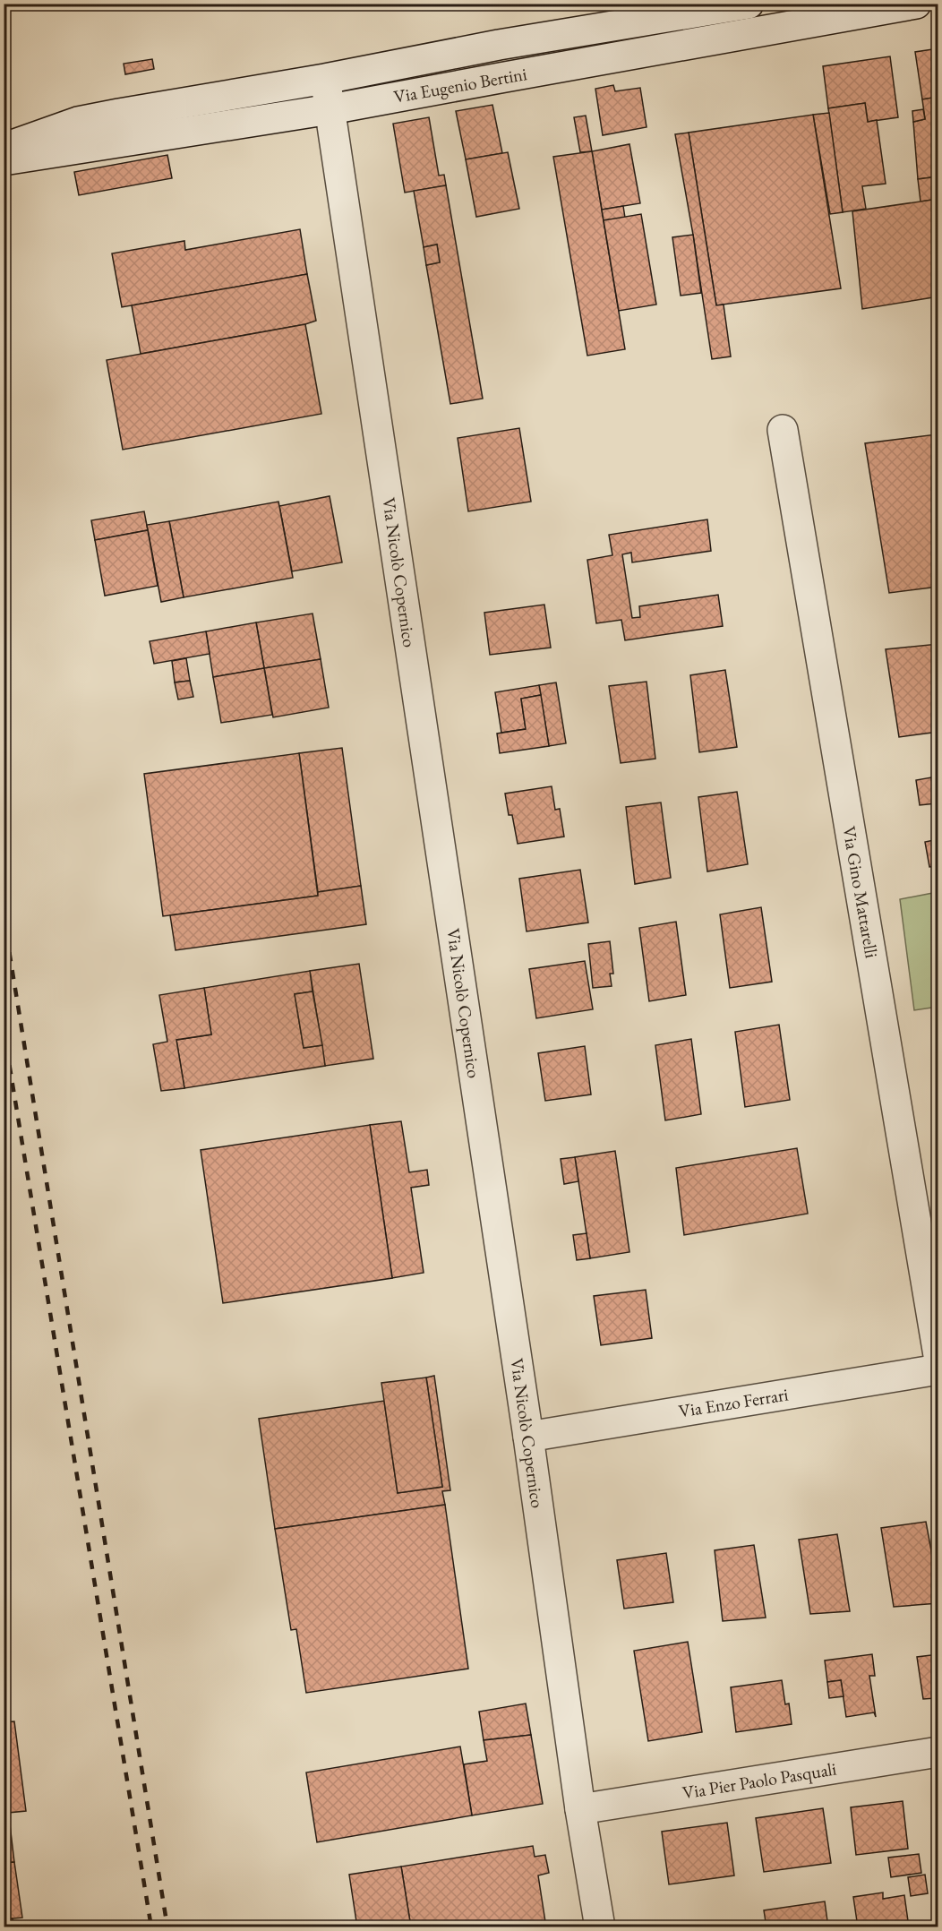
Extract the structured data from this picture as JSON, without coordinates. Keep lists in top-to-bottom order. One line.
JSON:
{"streets":{"street":["Via Eugenio Bertini","Via Nicolò Copernico","Via Gino Mattarelli","Via Enzo Ferrari","Via Pier Paolo Pasquali"]},"crossings":[["Via Eugenio Bertini","Via Nicolò Copernico"],["Via Nicolò Copernico","Via Enzo Ferrari"],["Via Nicolò Copernico","Via Pier Paolo Pasquali"]]}
